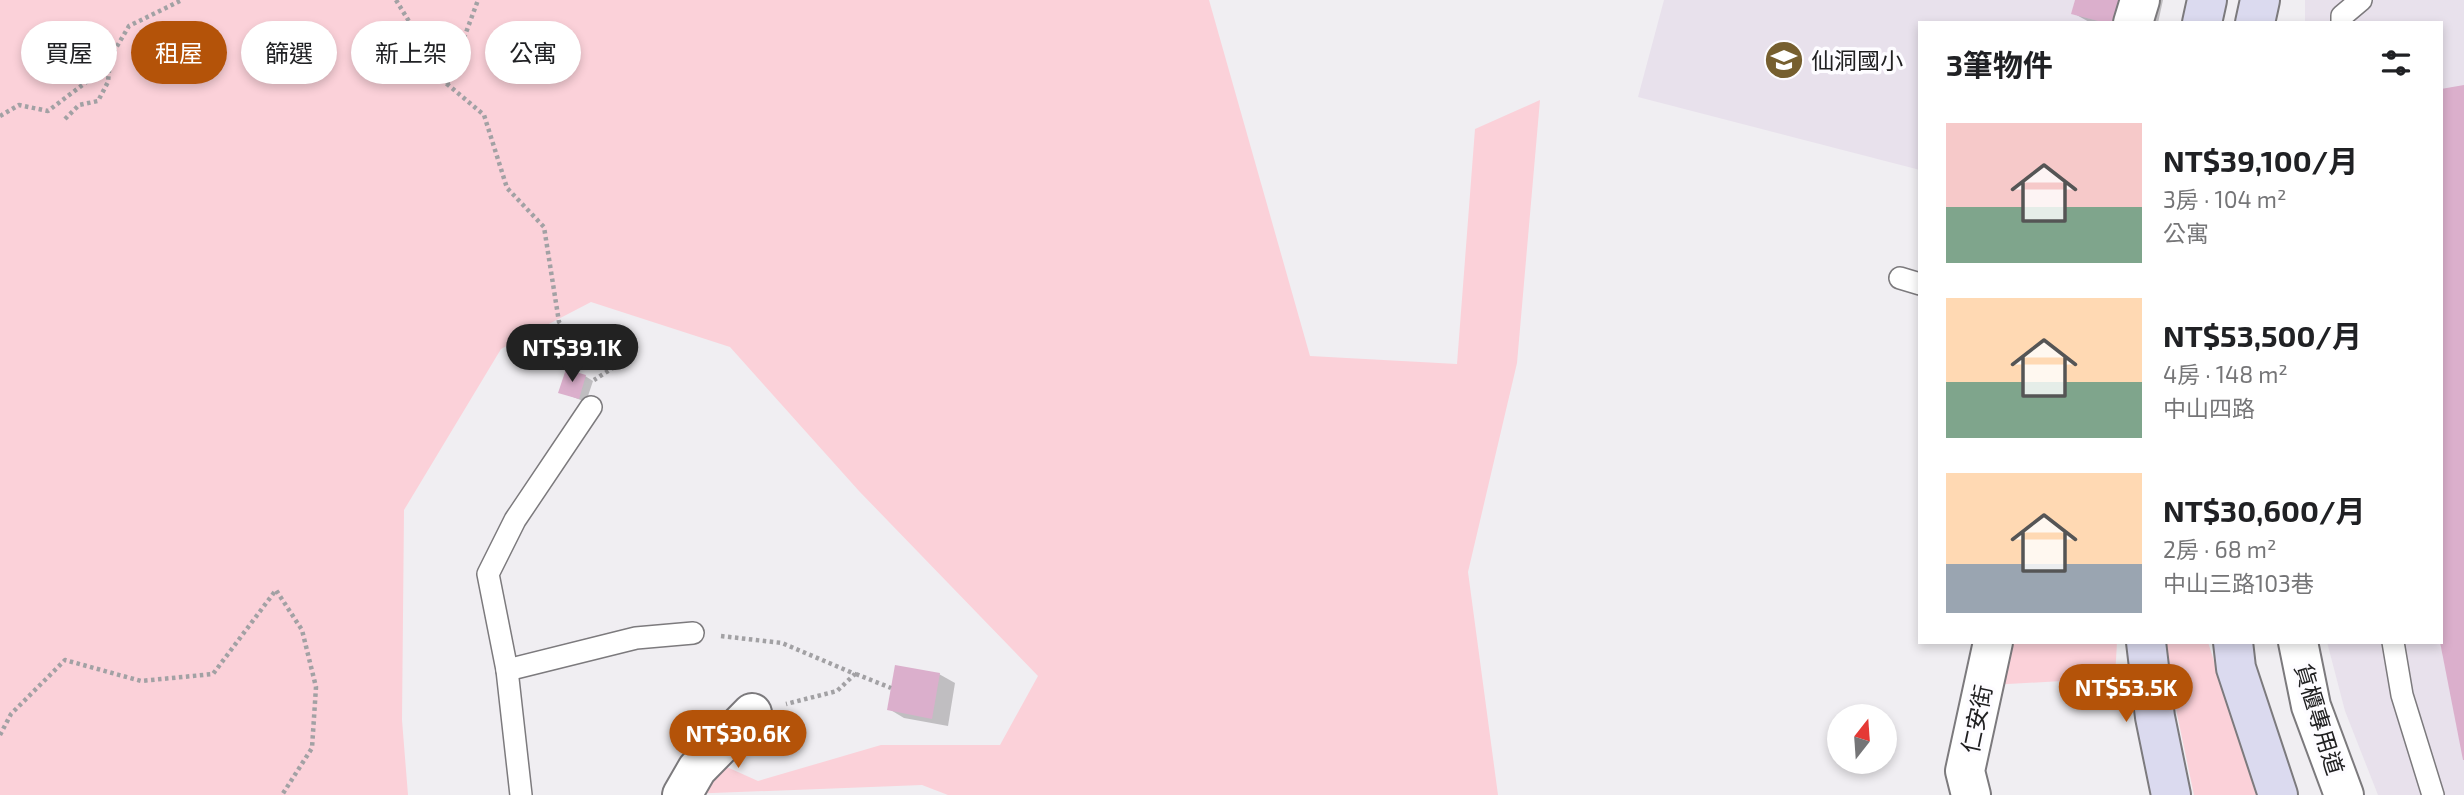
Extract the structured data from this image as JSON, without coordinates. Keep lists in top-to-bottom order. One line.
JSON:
{"streets":{"street":["仁安街","貨櫃專用道"]},"places":{"school or university":["仙洞國小"]},"north":"top","page":{"chip":["買屋","租屋","篩選","新上架","公寓"],"heading":"3筆物件","list":[{"name":"NT$39,100/月","note":"3房 · 104 m² · 公寓"},{"name":"NT$53,500/月","note":"4房 · 148 m² · 中山四路"},{"name":"NT$30,600/月","note":"2房 · 68 m² · 中山三路103巷"}],"price":["NT$39.1K","NT$53.5K","NT$30.6K"]}}
